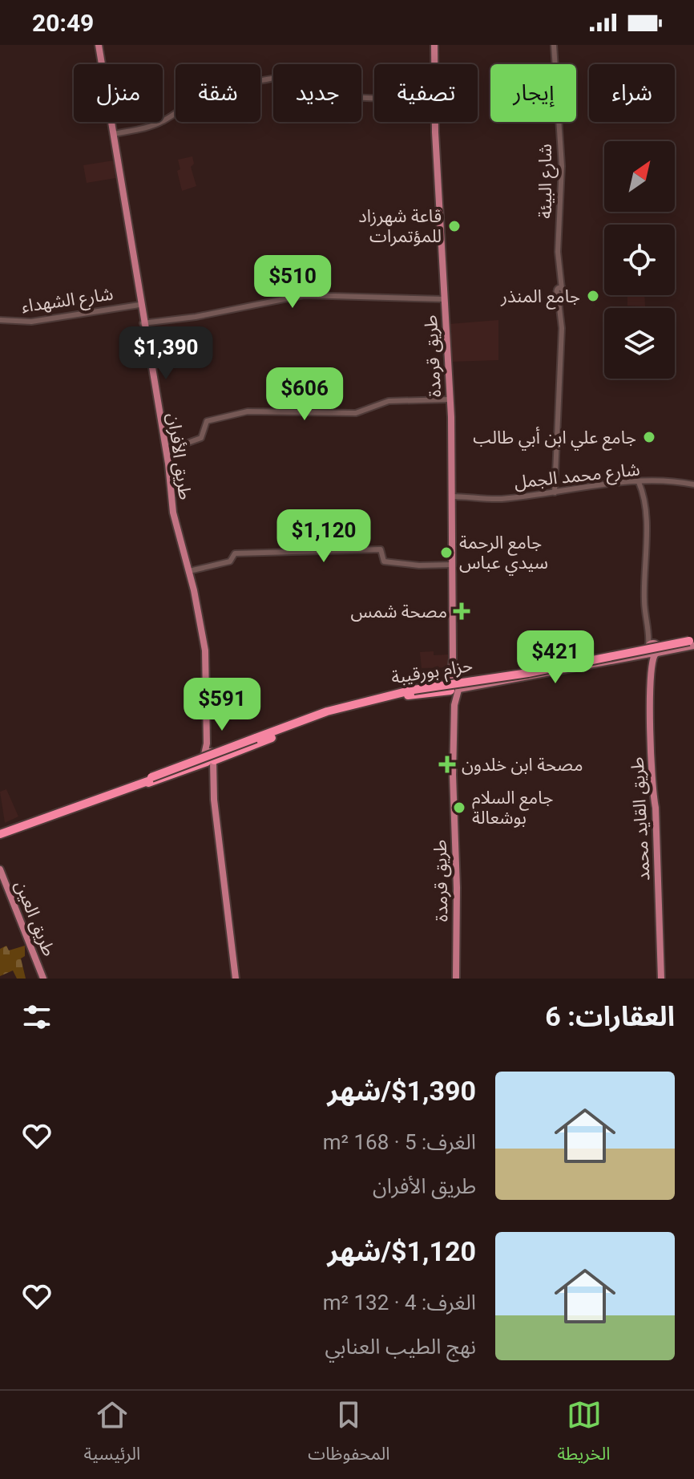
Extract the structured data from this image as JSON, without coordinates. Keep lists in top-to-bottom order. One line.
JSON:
{"streets":{"highway":["حزام بورقيبة"],"main road":["طريق قرمدة","طريق الأفران","طريق القايد محمد","طريق العين"],"street":["شارع البيئة","شارع الشهداء","شارع محمد الجمل"]},"crossings":[["شارع البيئة","شارع محمد الجمل"],["شارع الشهداء","طريق الأفران"],["طريق قرمدة","شارع محمد الجمل"],["طريق قرمدة","حزام بورقيبة"],["حزام بورقيبة","طريق القايد محمد"]],"places":{"other":["قاعة شهرزاد للمؤتمرات","جامع المنذر","جامع علي ابن أبي طالب","جامع الرحمة سيدي عباس","جامع السلام بوشعالة"],"health":["مصحة شمس","مصحة ابن خلدون"]},"north":"top right","page":{"status":"20:49","chip":["شراء","إيجار","تصفية","جديد","شقة","منزل"],"price":["$510","$1,390","$606","$1,120","$421","$591"],"heading":"العقارات: 6","list":[{"name":"$1,390/شهر","note":"الغرف: 5 · 168 m² · طريق الأفران"},{"name":"$1,120/شهر","note":"الغرف: 4 · 132 m² · نهج الطيب العنابي"}],"tabs":["الخريطة","المحفوظات","الرئيسية"]}}
